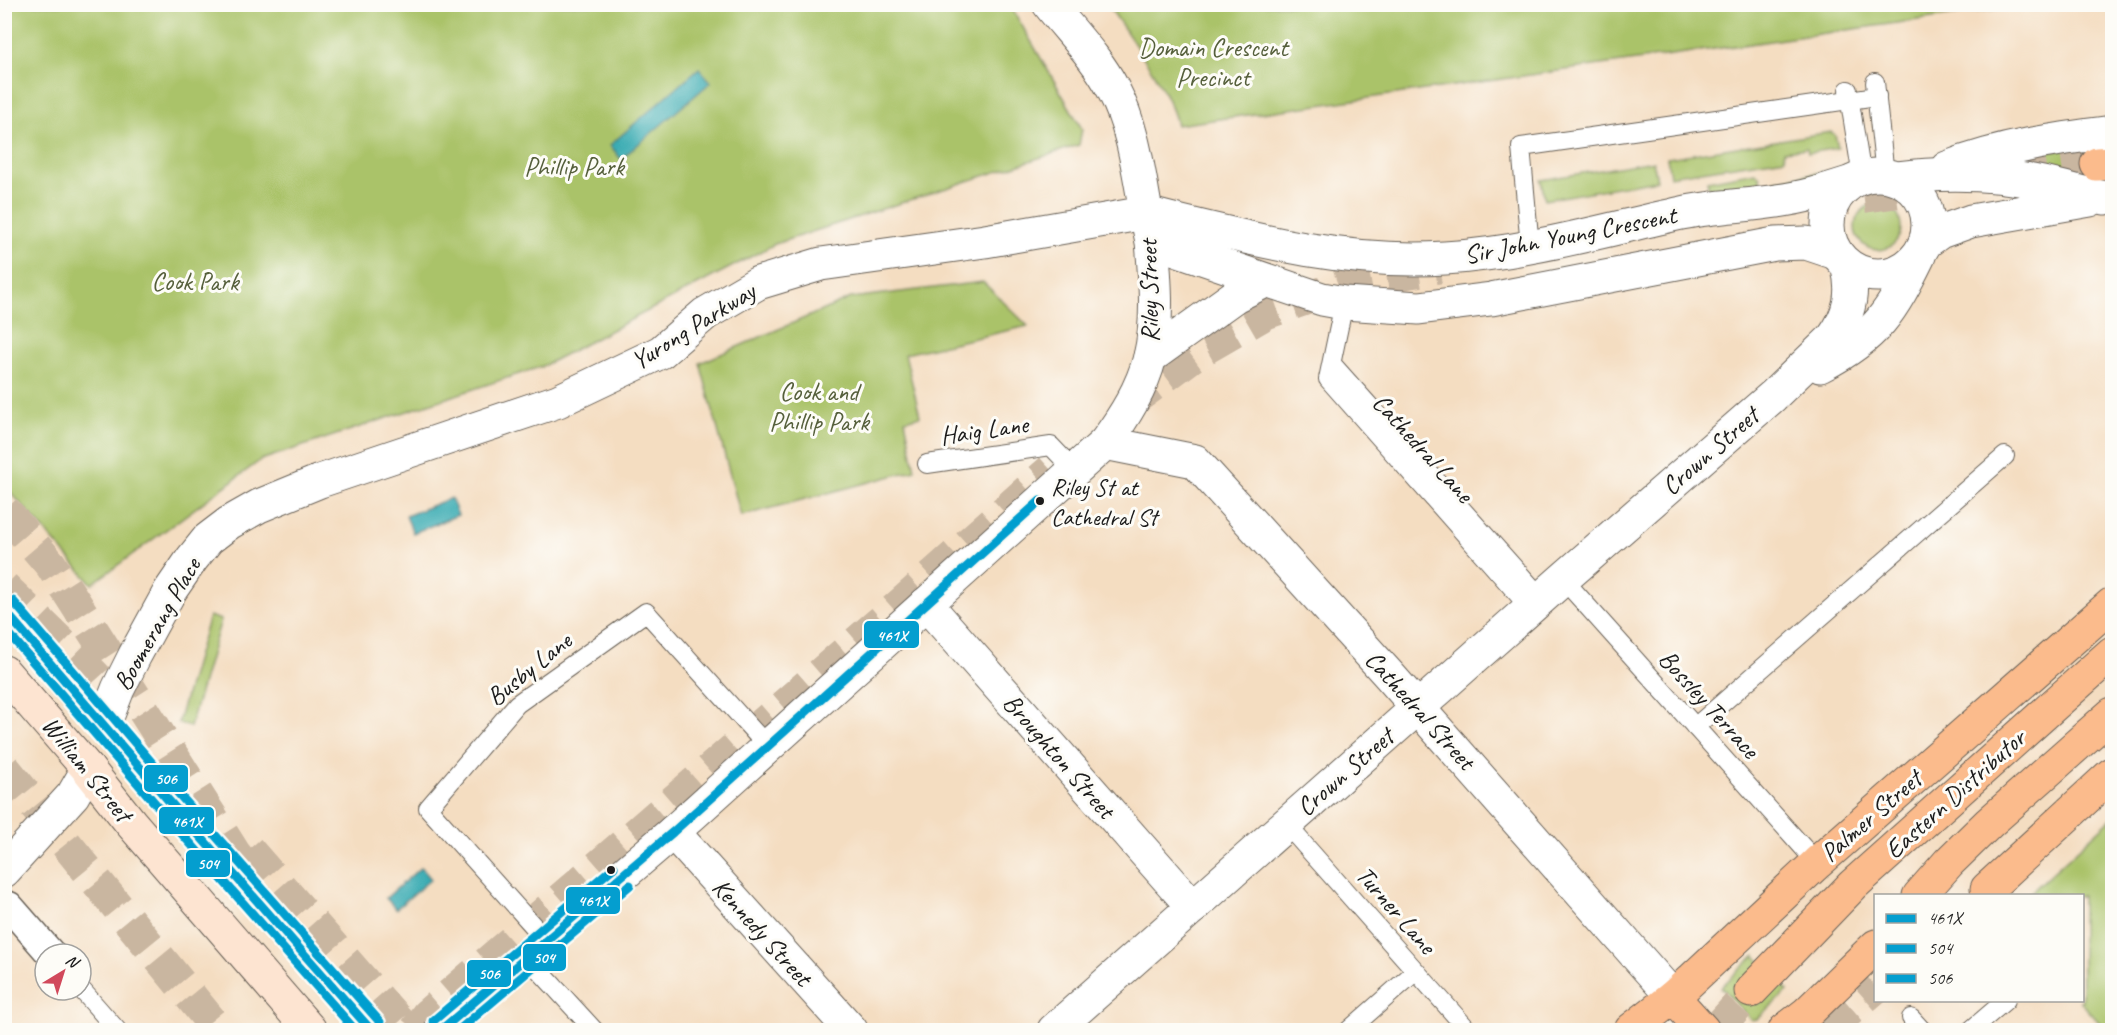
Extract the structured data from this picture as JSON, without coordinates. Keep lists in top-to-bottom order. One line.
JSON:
{"streets":{"main road":["Boomerang Place","Cathedral Street","William Street","Eastern Distributor","Palmer Street"],"street":["Sir John Young Crescent","Riley Street","Yurong Parkway","Crown Street","Broughton Street","Kennedy Street"],"lane":["Haig Lane","Busby Lane","Bossley Terrace","Turner Lane"]},"crossings":[["Sir John Young Crescent","Riley Street"],["Sir John Young Crescent","Yurong Parkway"],["Sir John Young Crescent","Crown Street"],["Sir John Young Crescent","Bossley Terrace"],["Riley Street","Yurong Parkway"],["Riley Street","Haig Lane"],["Riley Street","Busby Lane"],["Riley Street","Cathedral Street"],["Riley Street","Broughton Street"],["Riley Street","Kennedy Street"],["Yurong Parkway","Boomerang Place"],["Crown Street","Bossley Terrace"],["Crown Street","Cathedral Street"],["Crown Street","Broughton Street"],["Crown Street","Turner Lane"],["Boomerang Place","William Street"],["Bossley Terrace","Palmer Street"],["Cathedral Street","Palmer Street"]],"parks":["Domain Crescent Precinct","Phillip Park","Cook Park","Cook and Phillip Park"],"places":["Riley St at Cathedral St"],"lines":["transit line 461X","transit line 506","transit line 504"],"legend":["461X","504","506"],"north":"top right"}
